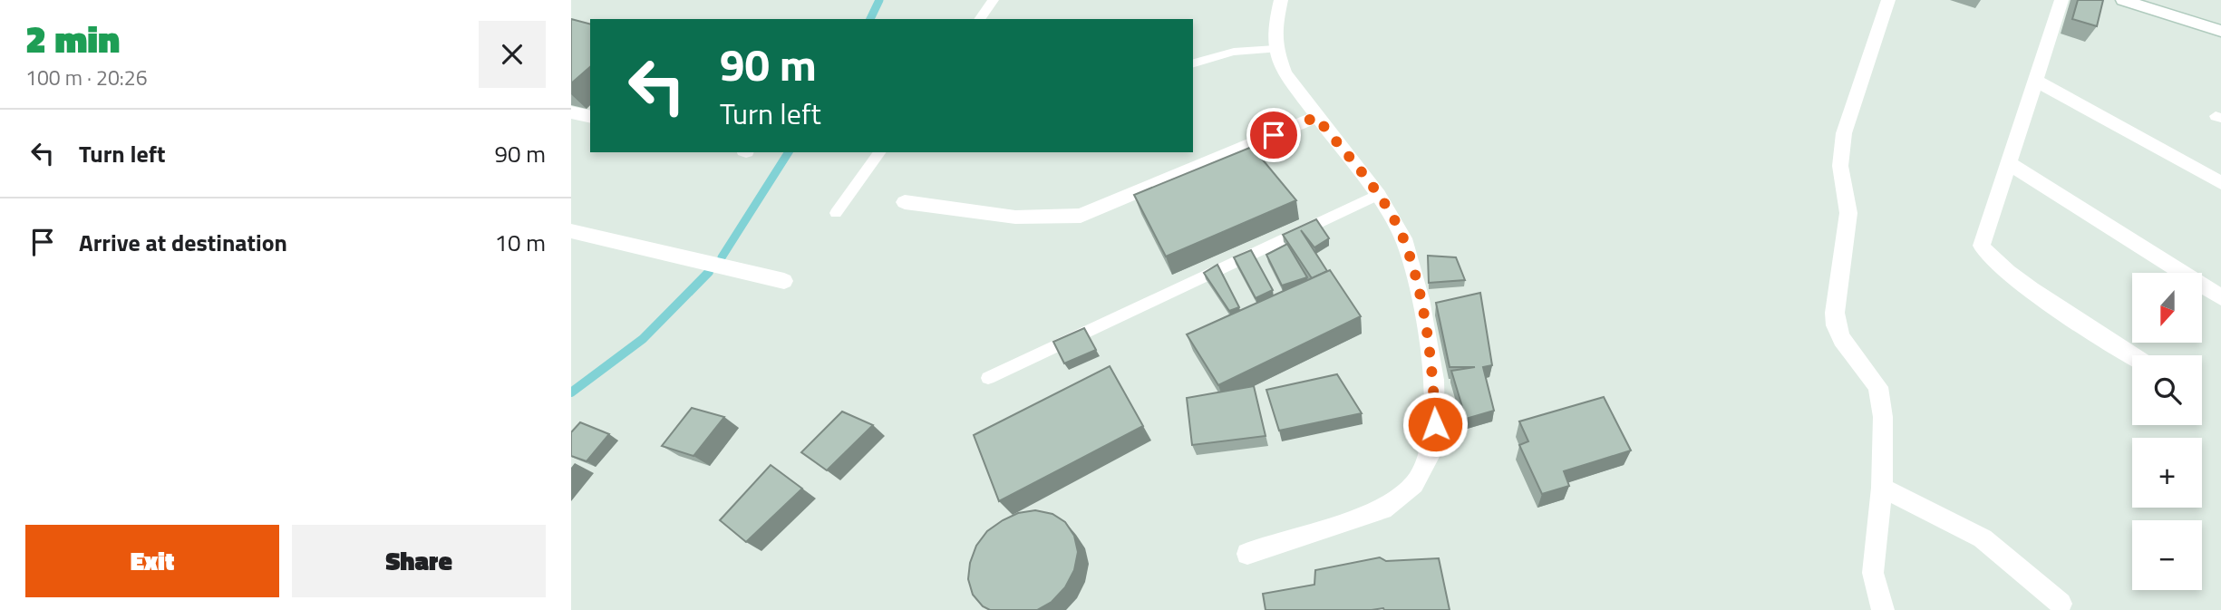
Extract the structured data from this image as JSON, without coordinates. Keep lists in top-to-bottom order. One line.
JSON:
{"north":"bottom","page":{"heading":["2 min","100 m · 20:26"],"turn":["90 m","Turn left"],"list":[{"name":"Turn left","value":"90 m"},{"name":"Arrive at destination","value":"10 m"}],"map_buttons":["+","−"],"buttons":["Exit","Share"]}}
